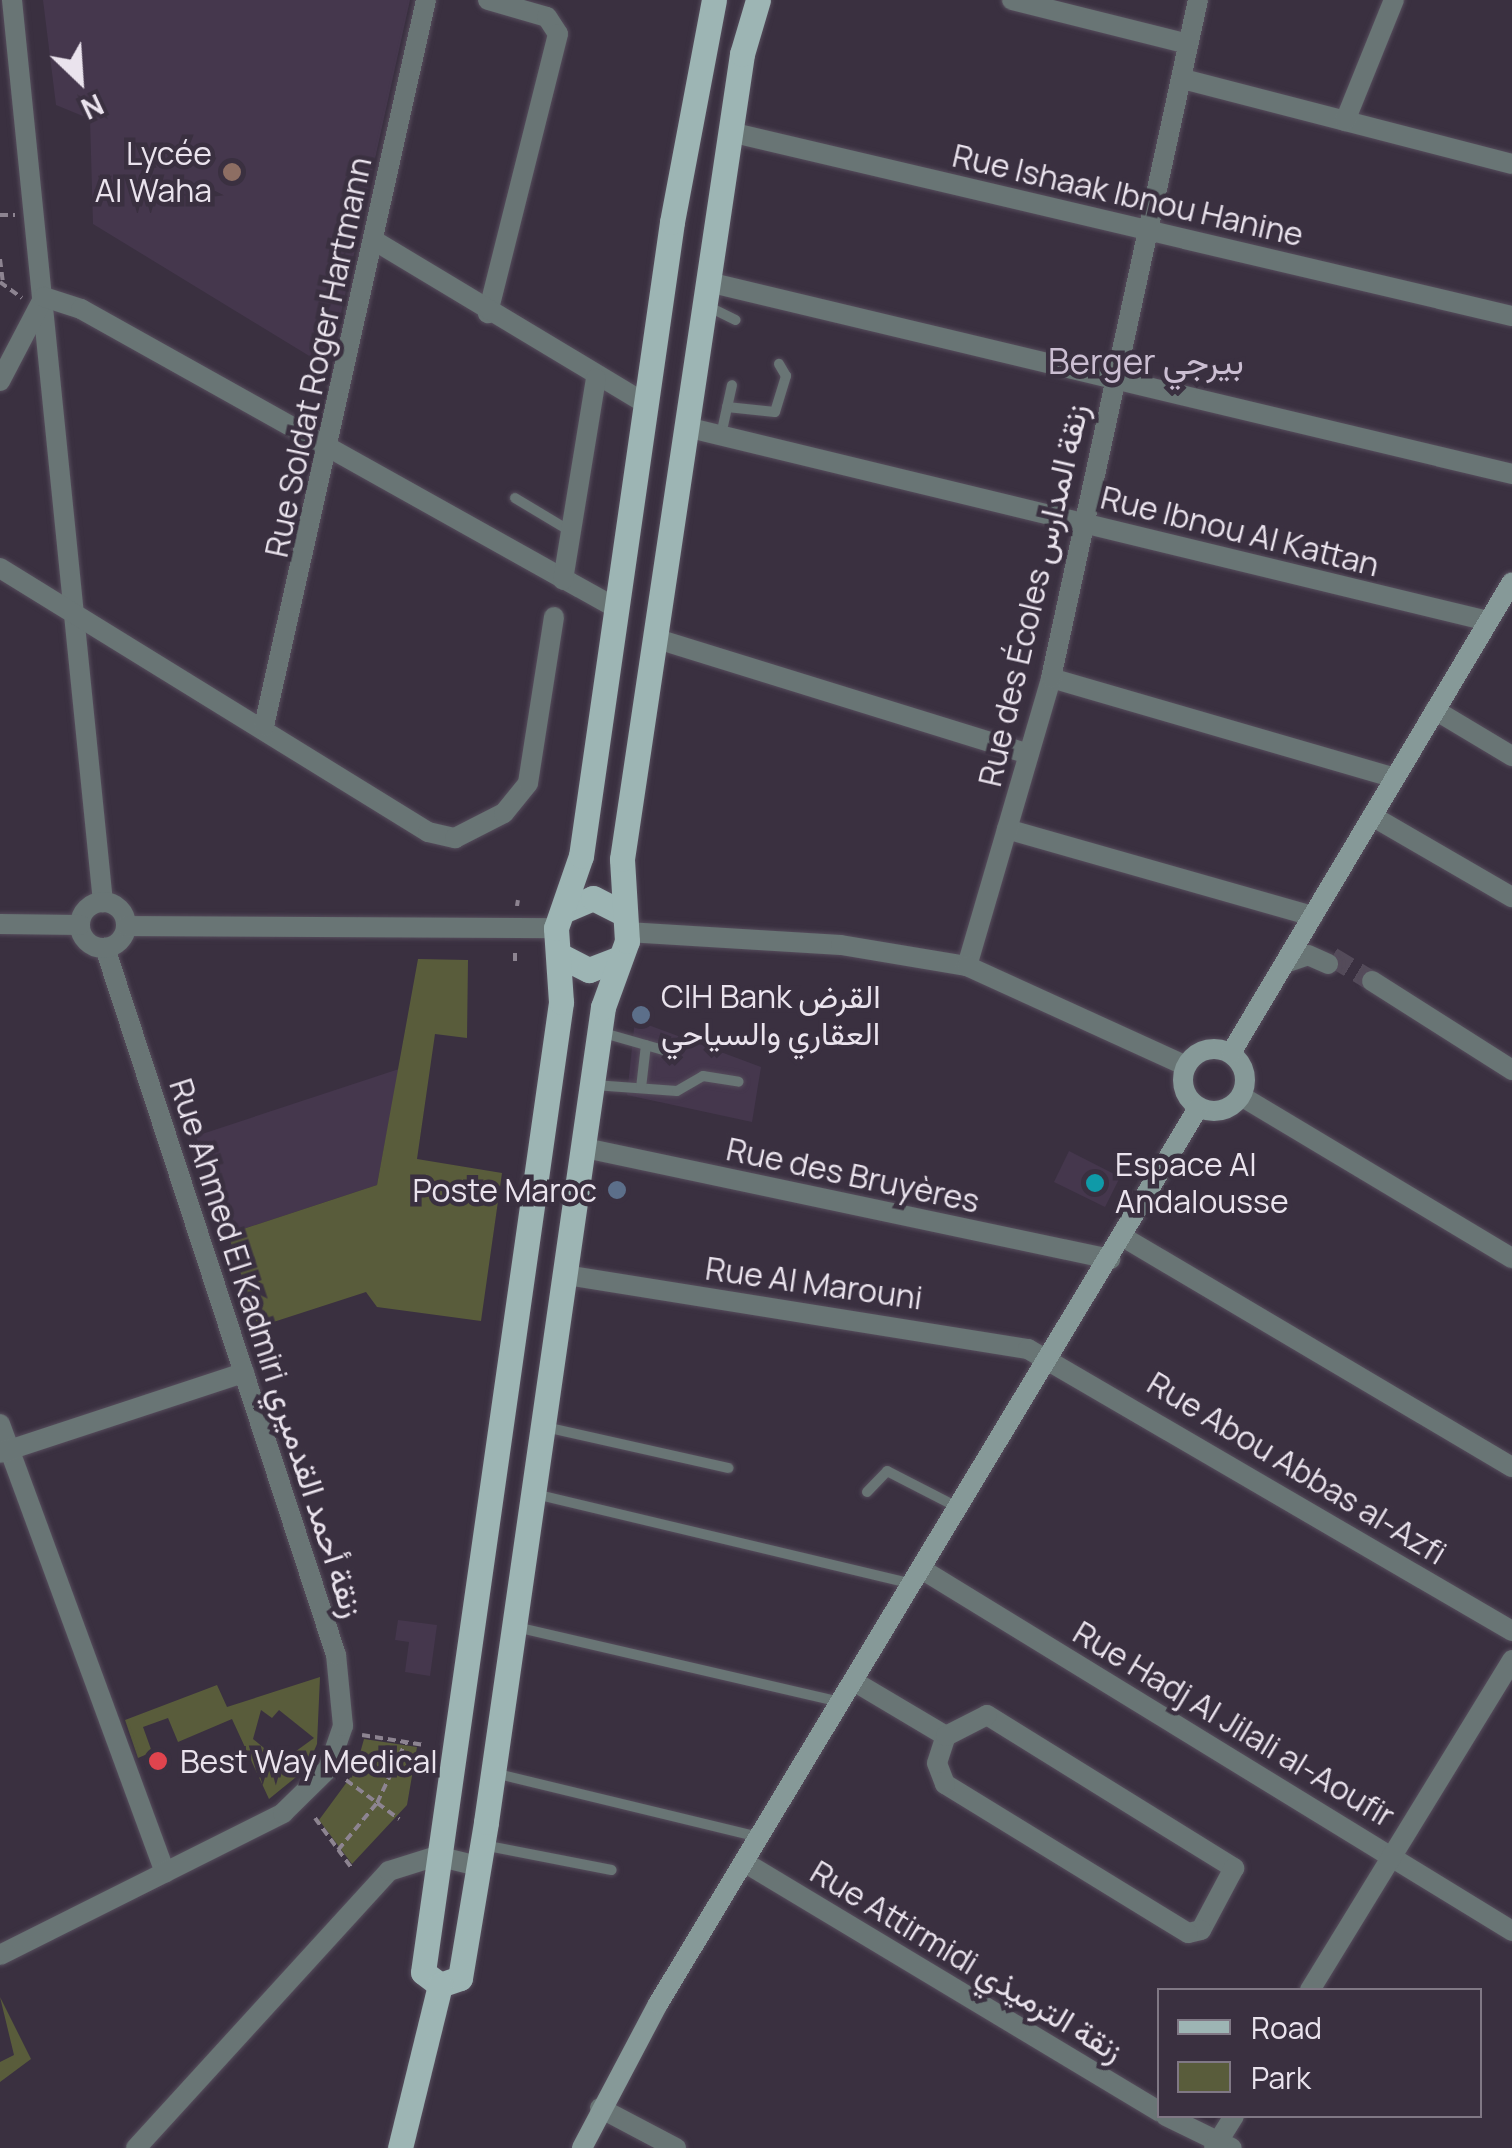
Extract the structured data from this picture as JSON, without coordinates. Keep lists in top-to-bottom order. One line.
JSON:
{"streets":{"street":["Rue Ishaak Ibnou Hanine","Rue Soldat Roger Hartmann","Rue Ibnou Al Kattan","Rue des Écoles زنقة المدارس","Rue des Bruyères","Rue Al Marouni","Rue Ahmed El Kadmiri زنقة أحمد القدميري","Rue Abou Abbas al-Azfi","Rue Hadj Al Jilali al-Aoufir","Rue Attirmidi زنقة الترميذي"]},"crossings":[["Rue Ishaak Ibnou Hanine","Rue des Écoles زنقة المدارس"],["Rue Ibnou Al Kattan","Rue des Écoles زنقة المدارس"],["Rue Al Marouni","Rue Abou Abbas al-Azfi"]],"districts":["Berger بيرجي"],"places":["Lycée Al Waha","CIH Bank القرض العقاري والسياحي","Espace Al Andalousse","Poste Maroc","Best Way Medical"],"legend":["Road","Park"],"north":"bottom right"}
